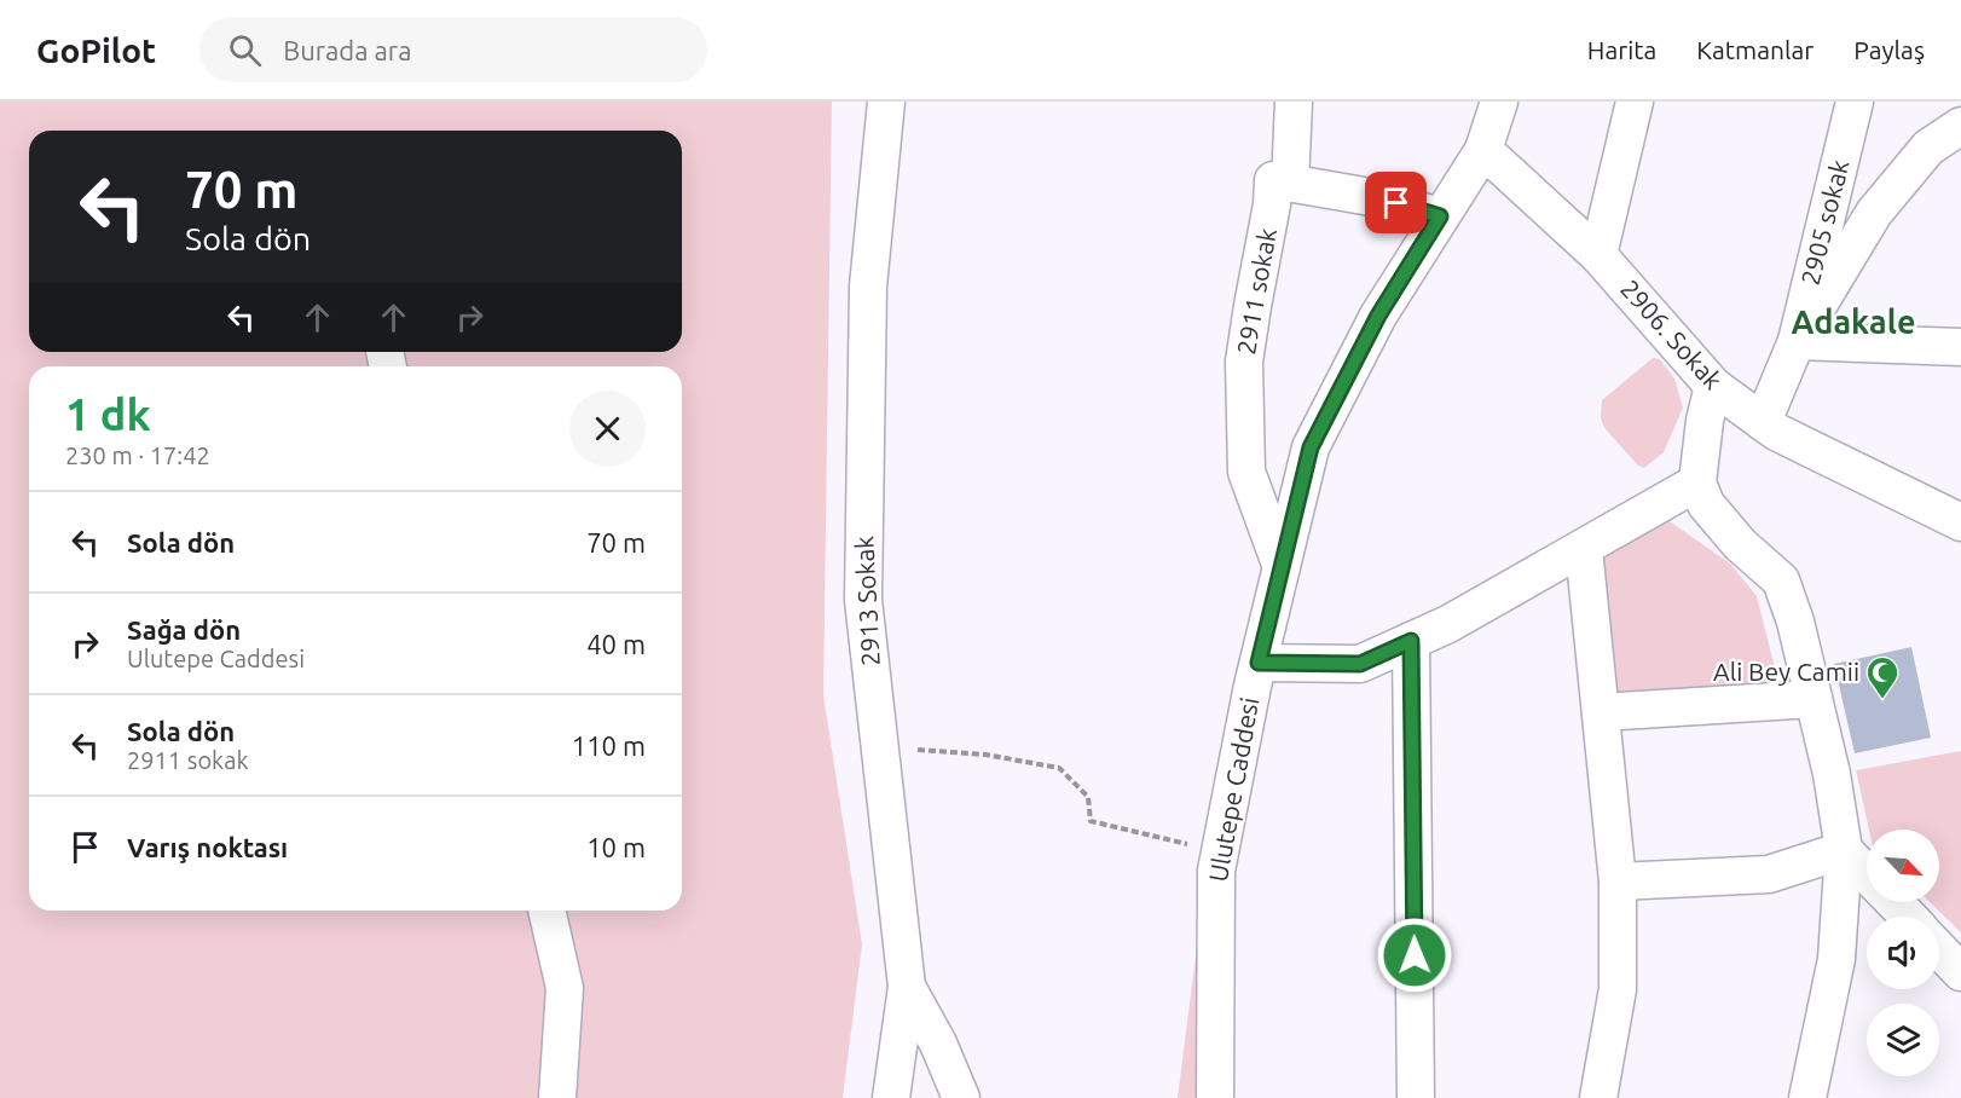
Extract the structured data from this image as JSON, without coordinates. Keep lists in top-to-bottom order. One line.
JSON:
{"streets":{"street":["2905 sokak","2911 sokak","2906. Sokak","2913 Sokak","Ulutepe Caddesi"]},"crossings":[["2905 sokak","2906. Sokak"],["2911 sokak","Ulutepe Caddesi"],["2906. Sokak","Ulutepe Caddesi"]],"districts":["Adakale"],"places":{"mosque":["Ali Bey Camii"]},"north":"bottom right","page":{"header":"GoPilot","search":"Burada ara","nav":["Harita","Katmanlar","Paylaş"],"turn":["70 m","Sola dön"],"heading":["1 dk","230 m · 17:42"],"list":[{"name":"Sola dön","value":"70 m"},{"name":"Sağa dön","note":"Ulutepe Caddesi","value":"40 m"},{"name":"Sola dön","note":"2911 sokak","value":"110 m"},{"name":"Varış noktası","value":"10 m"}]}}
